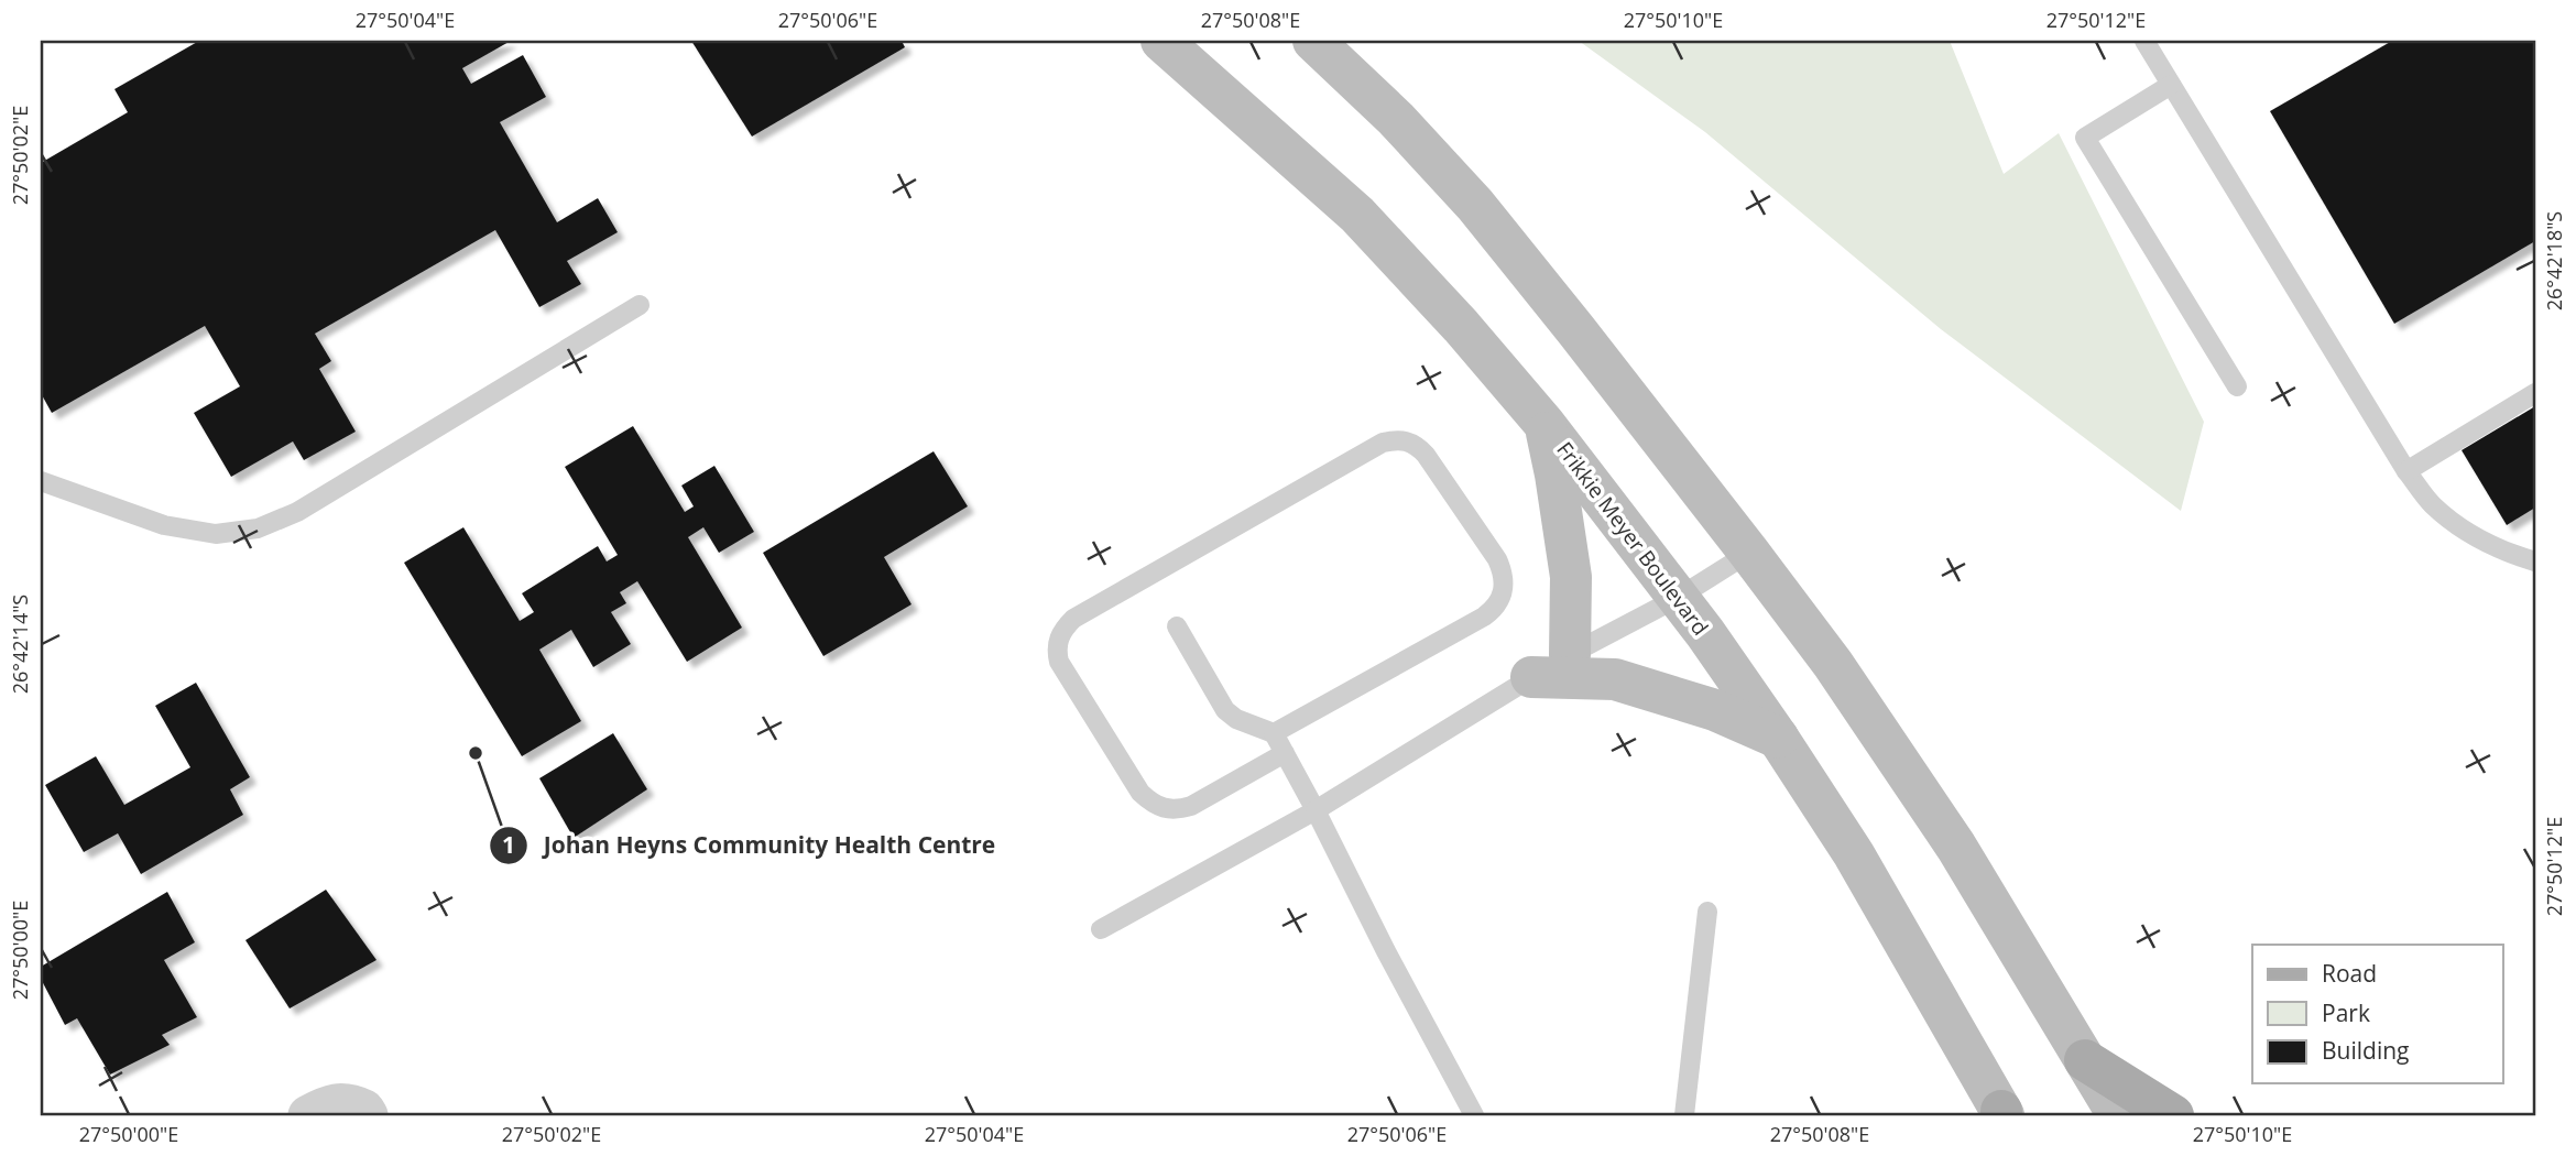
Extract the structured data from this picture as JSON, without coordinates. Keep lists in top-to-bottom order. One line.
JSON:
{"streets":{"main road":["Frikkie Meyer Boulevard"]},"places":["Johan Heyns Community Health Centre"],"legend":["Road","Park","Building"],"coordinates":["27°50'04\"E","27°50'06\"E","27°50'08\"E","27°50'10\"E","27°50'12\"E","27°50'02\"E","26°42'18\"S","26°42'14\"S","27°50'00\"E"]}
